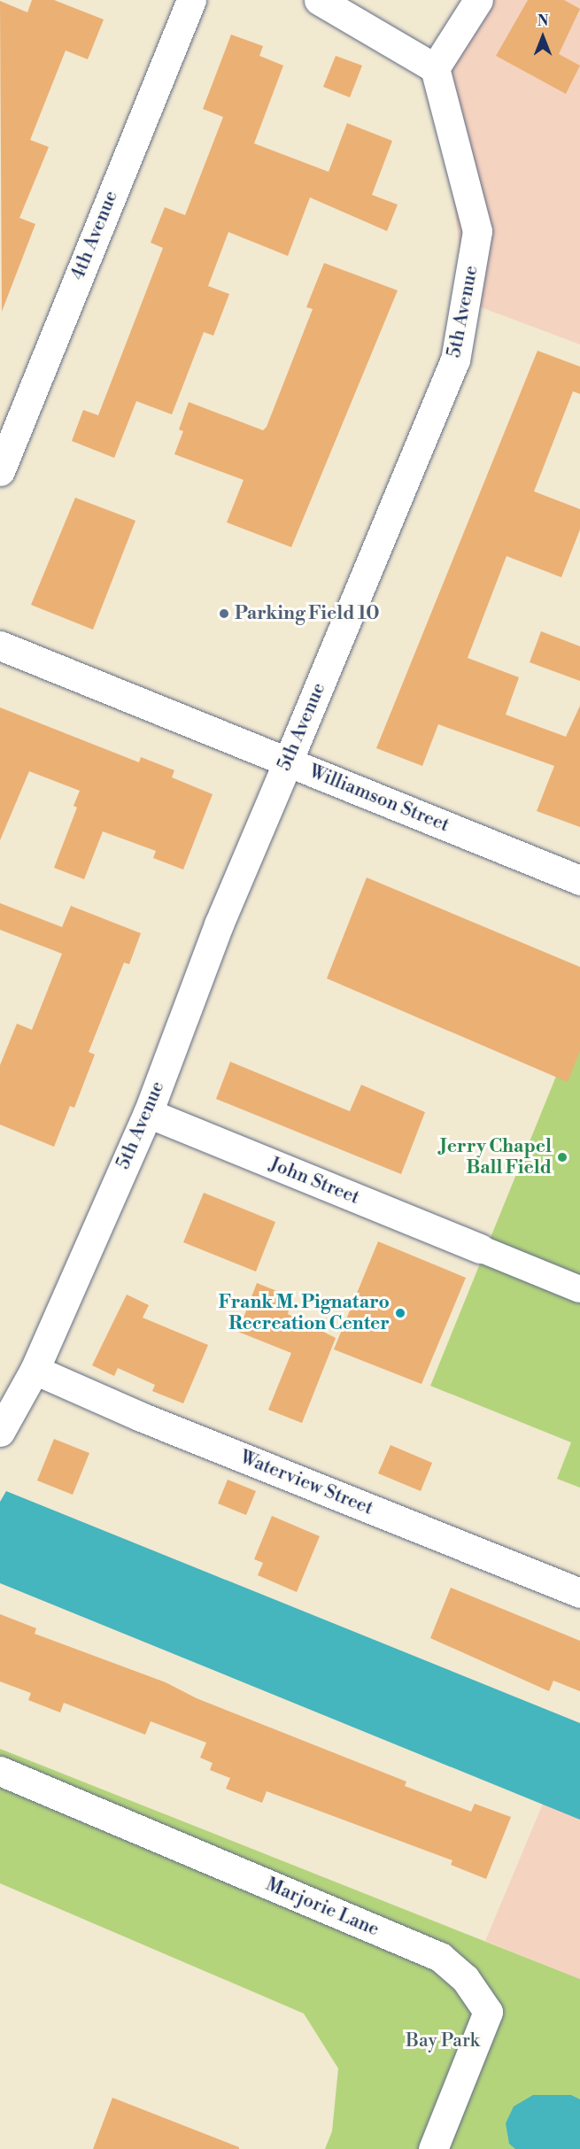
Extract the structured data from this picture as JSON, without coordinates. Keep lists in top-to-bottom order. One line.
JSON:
{"streets":{"street":["4th Avenue","5th Avenue","Williamson Street","John Street","Waterview Street","Marjorie Lane"]},"crossings":[["5th Avenue","Williamson Street"],["5th Avenue","John Street"],["5th Avenue","Waterview Street"]],"parks":["Bay Park"],"places":["Parking Field 10","Jerry Chapel Ball Field","Frank M. Pignataro Recreation Center"],"north":"top"}
